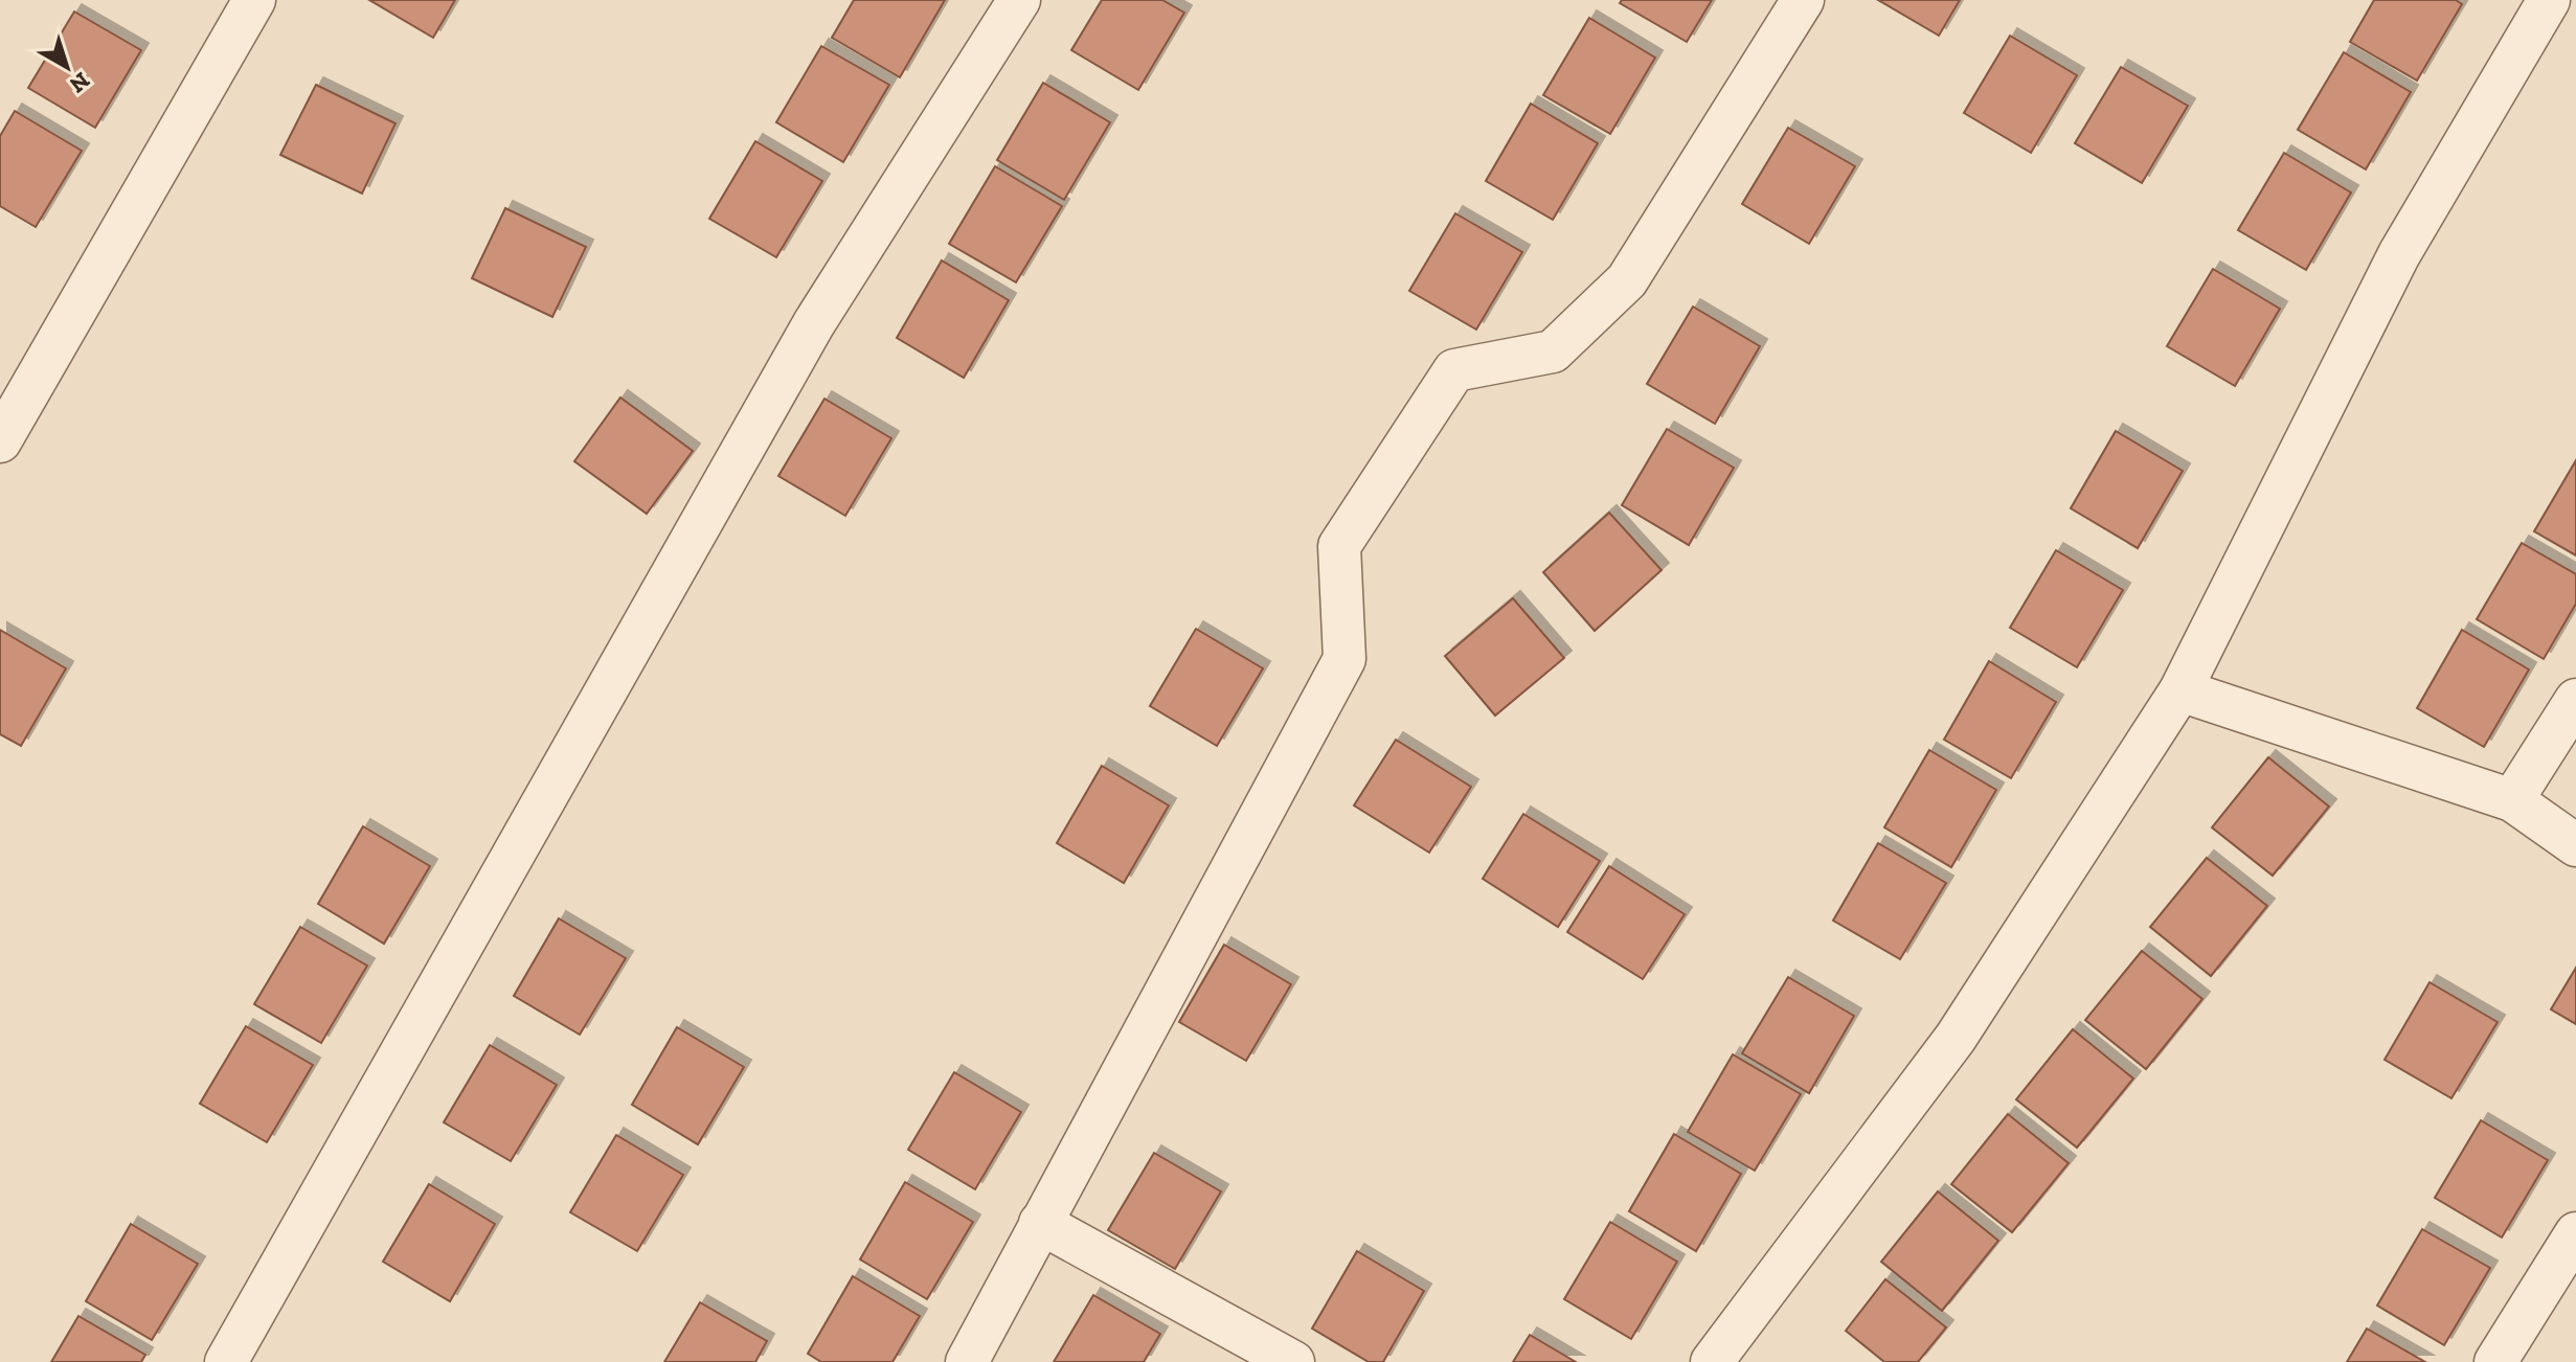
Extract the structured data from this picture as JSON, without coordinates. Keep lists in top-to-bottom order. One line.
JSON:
{"north":"bottom right"}
